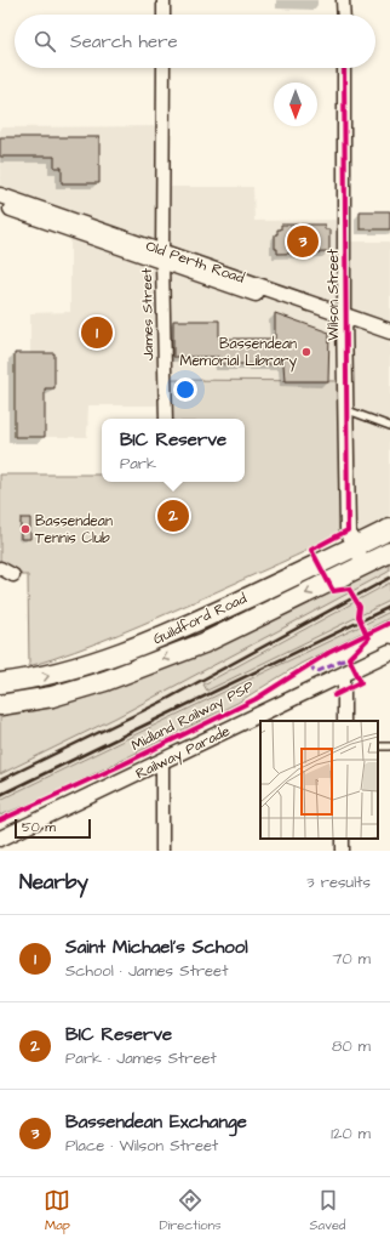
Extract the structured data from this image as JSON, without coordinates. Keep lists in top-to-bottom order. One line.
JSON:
{"streets":{"highway":["Guildford Road"],"street":["Old Perth Road","Wilson Street","James Street","Railway Parade"],"cycle path":["Midland Railway PSP"]},"crossings":[["Old Perth Road","Wilson Street"],["Old Perth Road","James Street"],["Wilson Street","Guildford Road"]],"places":["Bassendean Memorial Library","Bassendean Tennis Club"],"scale_bar":"50 m","north":"bottom","page":{"search":"Search here","pins":["3","1","2"],"popup":["BIC Reserve","Park"],"scale":"50 m","heading":["Nearby","3 results"],"list":[{"mark":"1","name":"Saint Michael's School","note":"School · James Street","value":"70 m"},{"mark":"2","name":"BIC Reserve","note":"Park · James Street","value":"80 m"},{"mark":"3","name":"Bassendean Exchange","note":"Place · Wilson Street","value":"120 m"}],"nav":["Map","Directions","Saved"]}}
